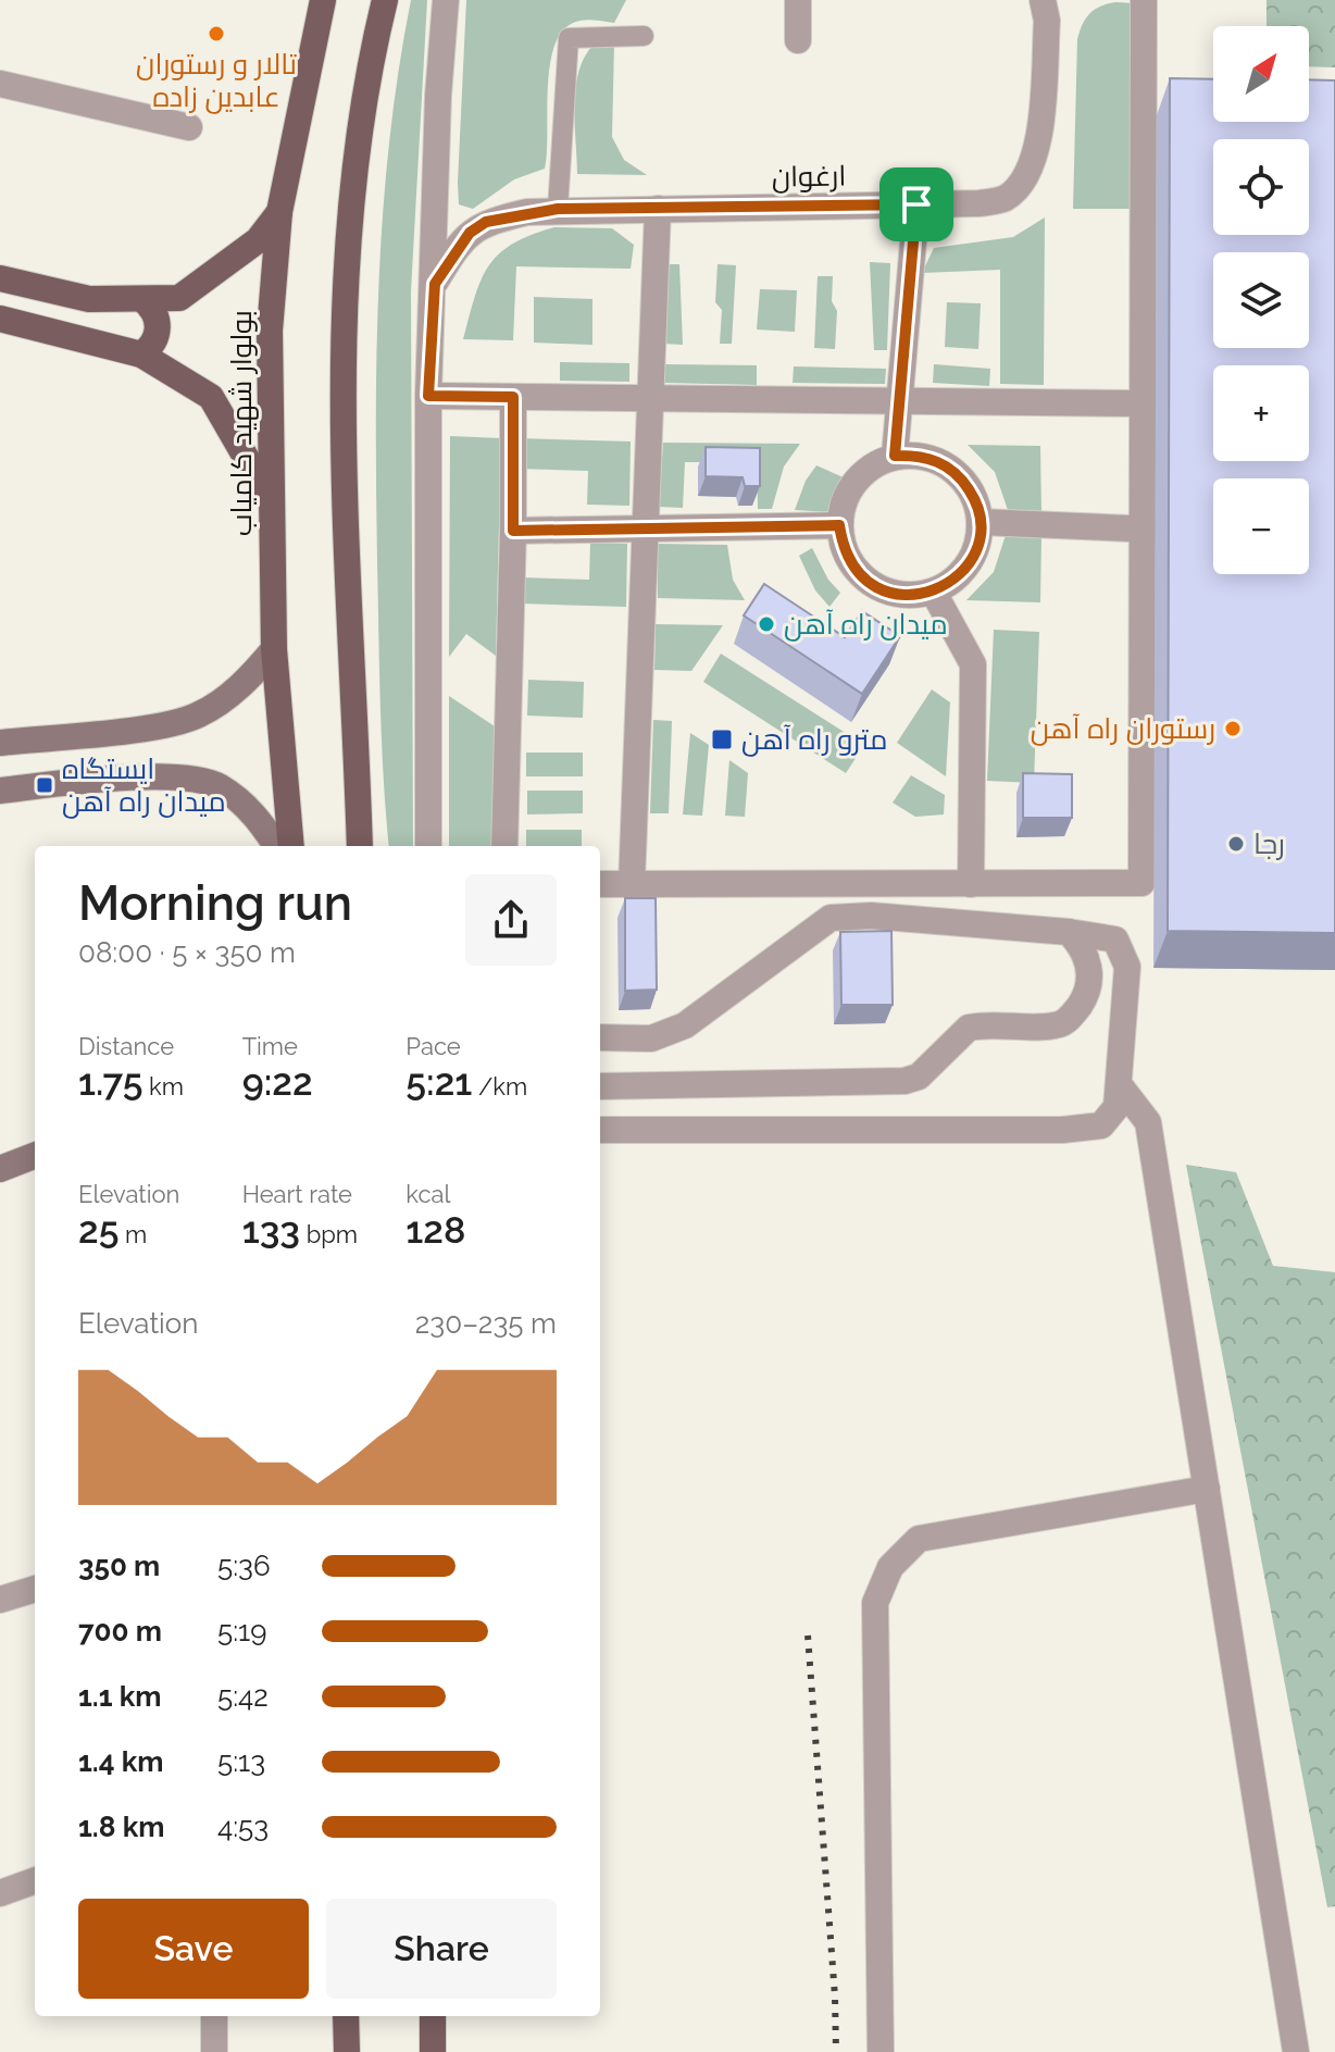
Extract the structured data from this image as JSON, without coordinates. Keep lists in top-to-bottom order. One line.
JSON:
{"streets":{"main road":["بولوار شهید کامیاب"],"street":["ارغوان"]},"places":{"other":["تالار و رستوران عابدین زاده","میدان راه آهن","رستوران راه آهن","رجا"],"transit":["مترو راه آهن","ایستگاه میدان راه آهن"]},"north":"top right","page":{"map_buttons":["+","−"],"heading":["Morning run","08:00 · 5 × 350 m"],"stats":[["Distance","1.75 km"],["Time","9:22"],["Pace","5:21 /km"],["Elevation","25 m"],["Heart rate","133 bpm"],["kcal","128"]],"chart":["Elevation","230–235 m"],"list":[{"name":"350 m","note":"5:36"},{"name":"700 m","note":"5:19"},{"name":"1.1 km","note":"5:42"},{"name":"1.4 km","note":"5:13"},{"name":"1.8 km","note":"4:53"}],"buttons":["Save","Share"]}}
